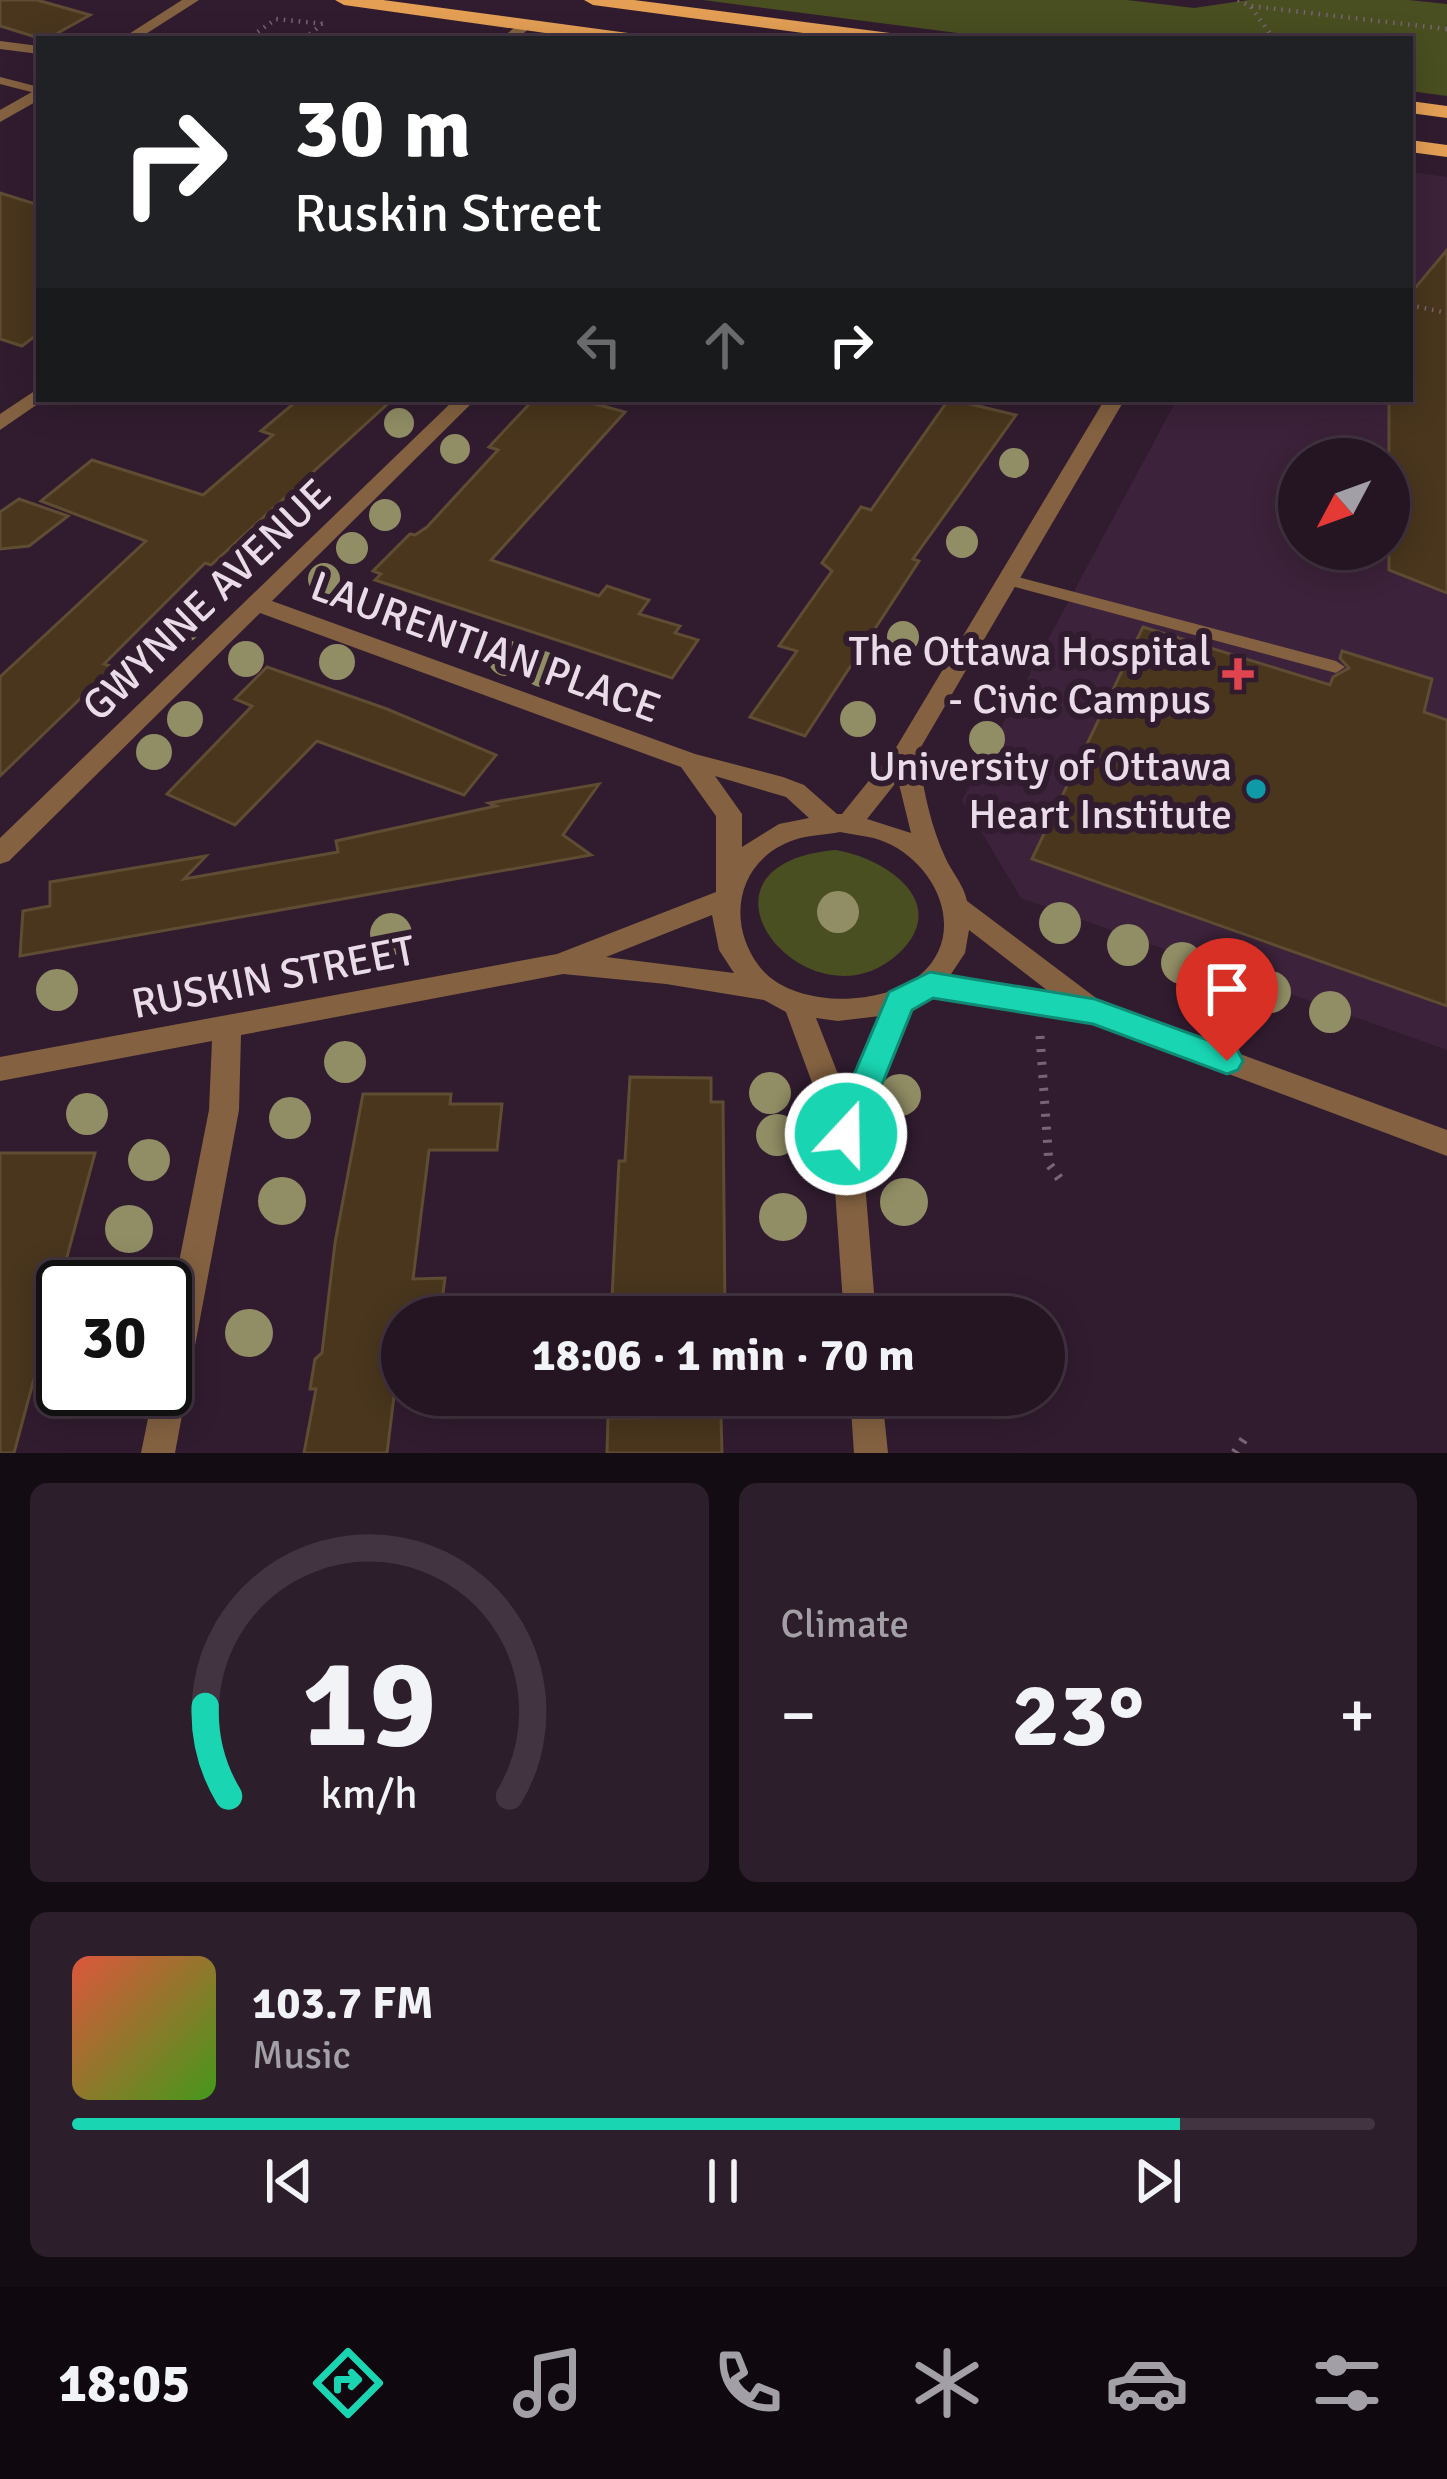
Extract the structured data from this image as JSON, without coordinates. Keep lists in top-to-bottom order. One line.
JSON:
{"streets":{"street":["GWYNNE AVENUE","LAURENTIAN PLACE","RUSKIN STREET"]},"crossings":[["GWYNNE AVENUE","LAURENTIAN PLACE"],["LAURENTIAN PLACE","RUSKIN STREET"]],"places":{"health":["The Ottawa Hospital - Civic Campus"],"other":["University of Ottawa Heart Institute"]},"north":"bottom left","page":{"turn":["30 m","Ruskin Street"],"limit":"30","trip":"18:06 · 1 min · 70 m","tile":"Climate","heat":["−","23°","+"],"song":["103.7 FM","Music"],"tabs":"18:05","gauge":["19","km/h"]}}
